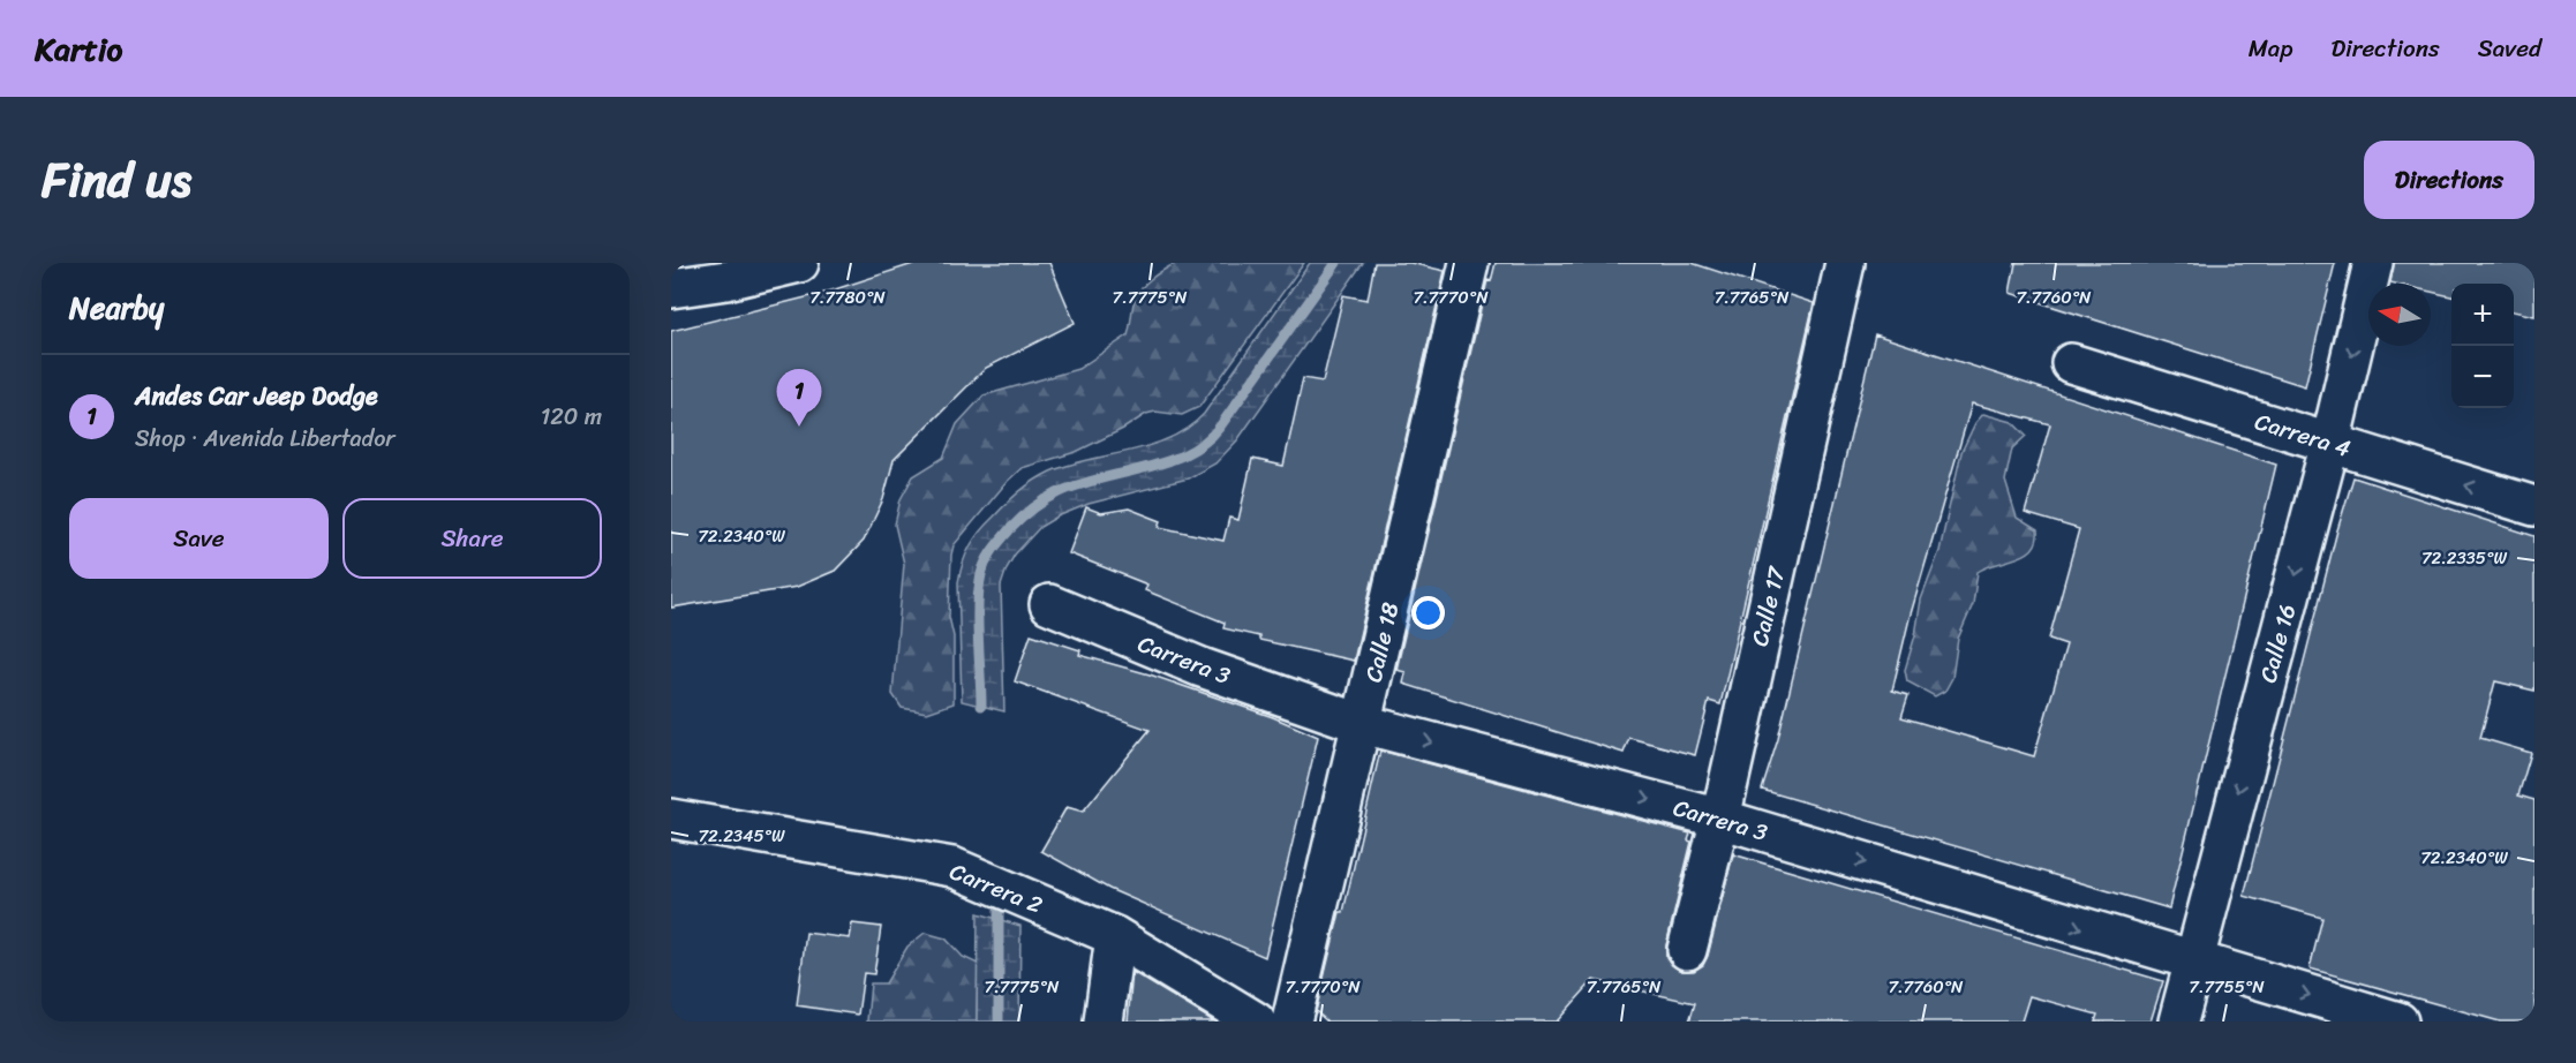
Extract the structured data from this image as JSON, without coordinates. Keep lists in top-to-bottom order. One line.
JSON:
{"streets":{"street":["Carrera 4","Calle 17","Calle 18","Calle 16","Carrera 3","Carrera 2"]},"crossings":[["Carrera 4","Calle 16"],["Calle 17","Carrera 3"],["Calle 18","Carrera 3"],["Calle 16","Carrera 3"]],"one_way":["Carrera 4","Calle 16","Carrera 3"],"north":"left","page":{"header":"Kartio","nav":["Map","Directions","Saved"],"title":"Find us","buttons":["Directions",["Save","Share"]],"heading":"Nearby","map_buttons":["+","−"],"list":[{"mark":"1","name":"Andes Car Jeep Dodge","note":"Shop · Avenida Libertador","value":"120 m"}],"pins":"1"},"coordinates":["7.7780°N","7.7775°N","7.7770°N","7.7765°N","7.7760°N","72.2340°W","72.2335°W","72.2345°W","7.7755°N"]}
